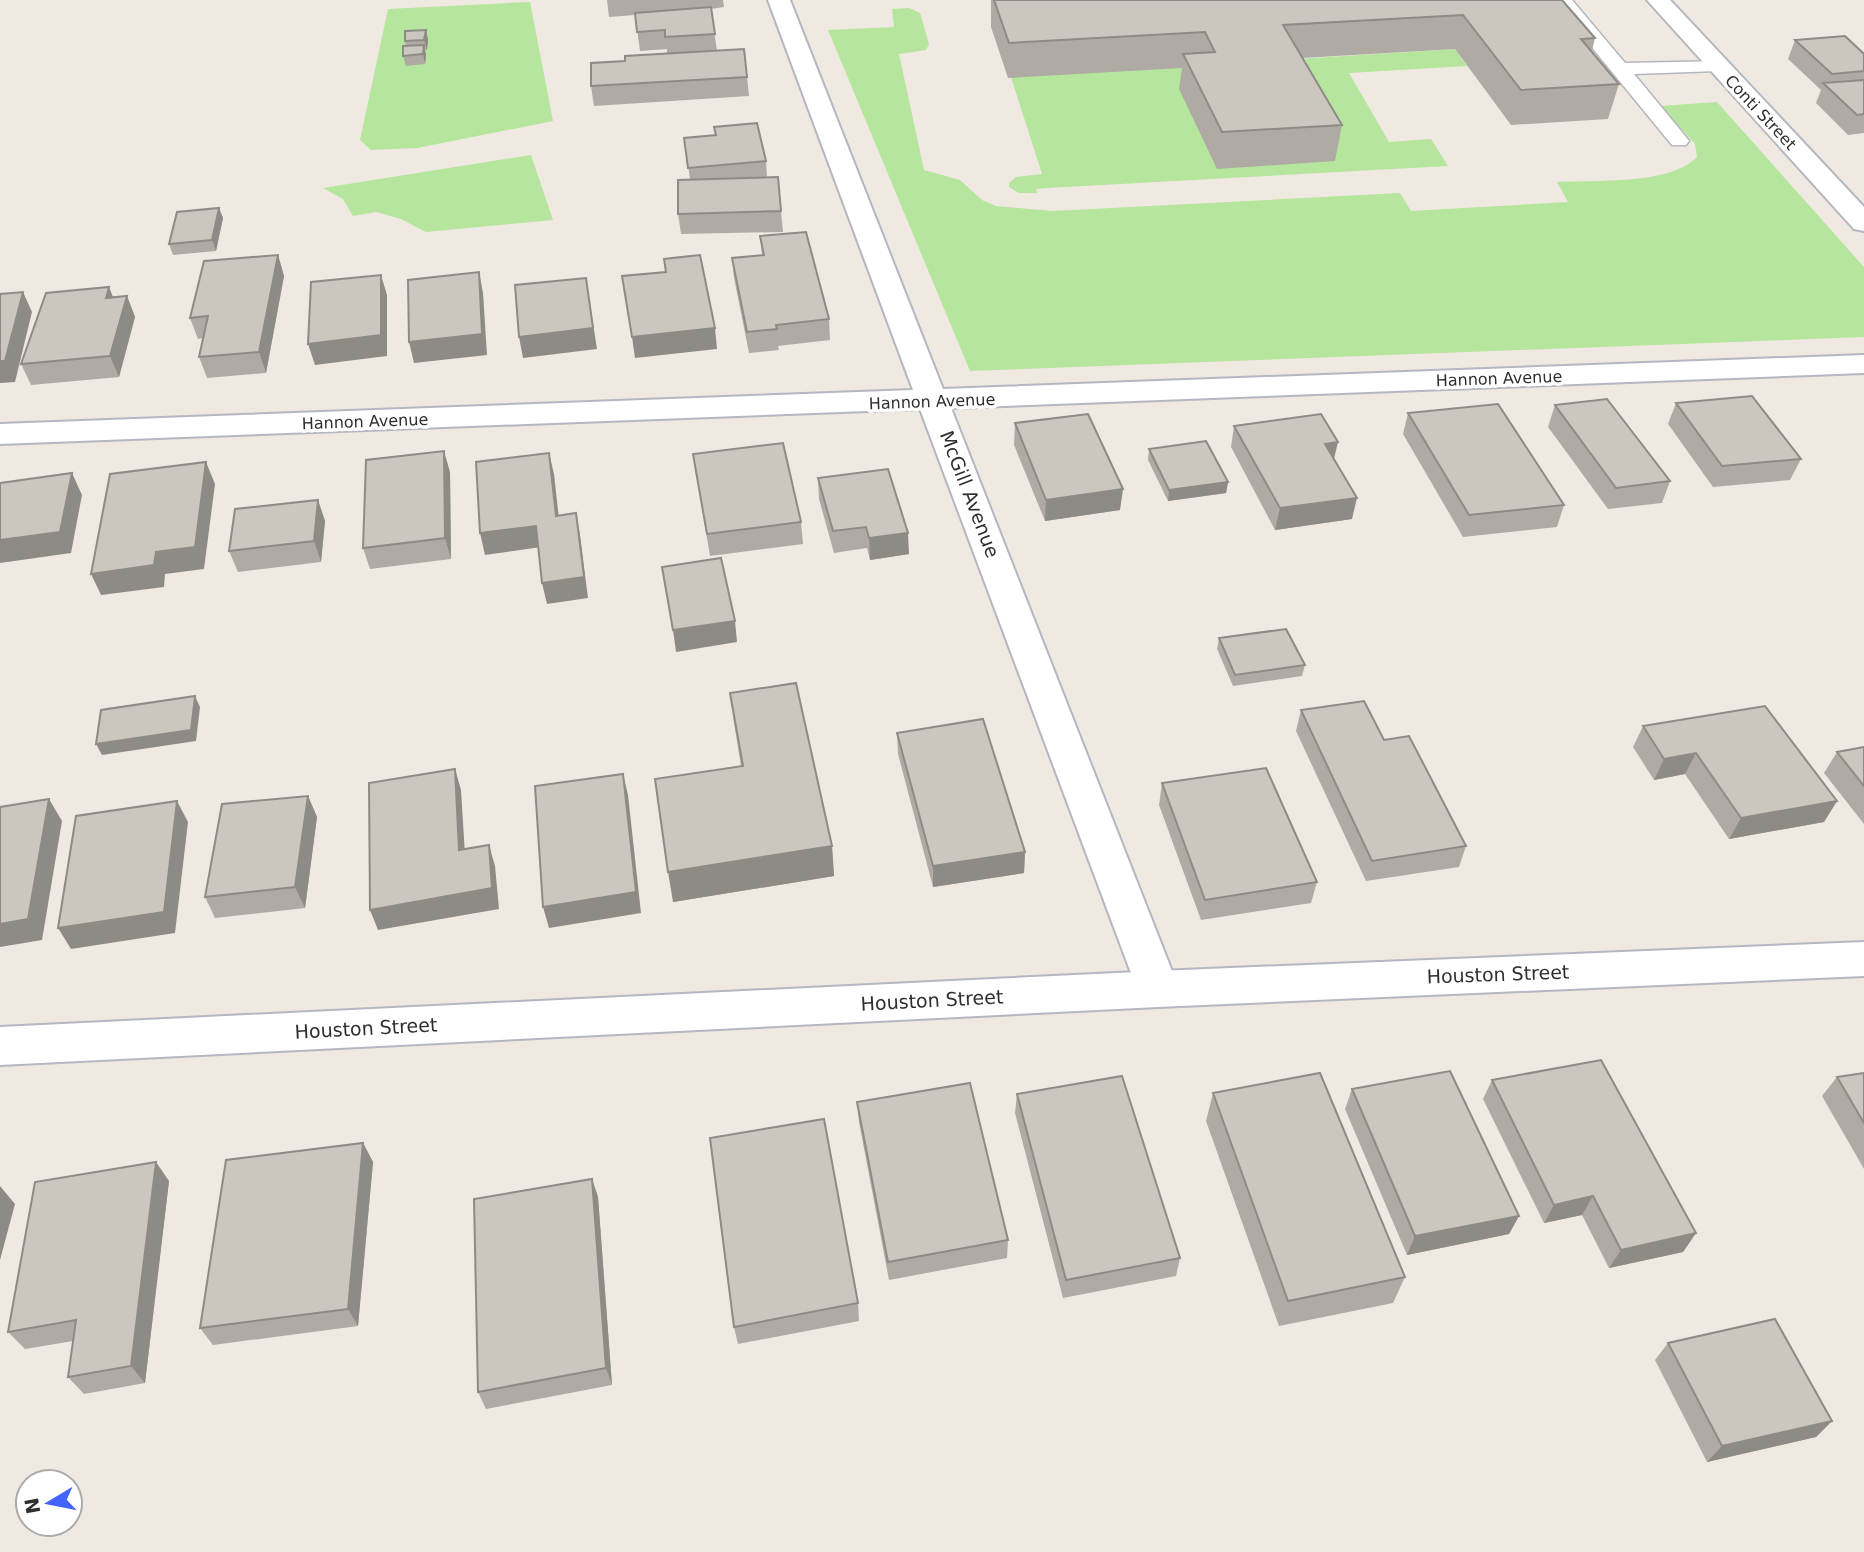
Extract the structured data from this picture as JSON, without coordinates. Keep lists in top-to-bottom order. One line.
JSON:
{"streets":{"street":["Conti Street","Hannon Avenue","McGill Avenue","Houston Street"]},"crossings":[["Hannon Avenue","McGill Avenue"],["McGill Avenue","Houston Street"]],"north":"left"}
